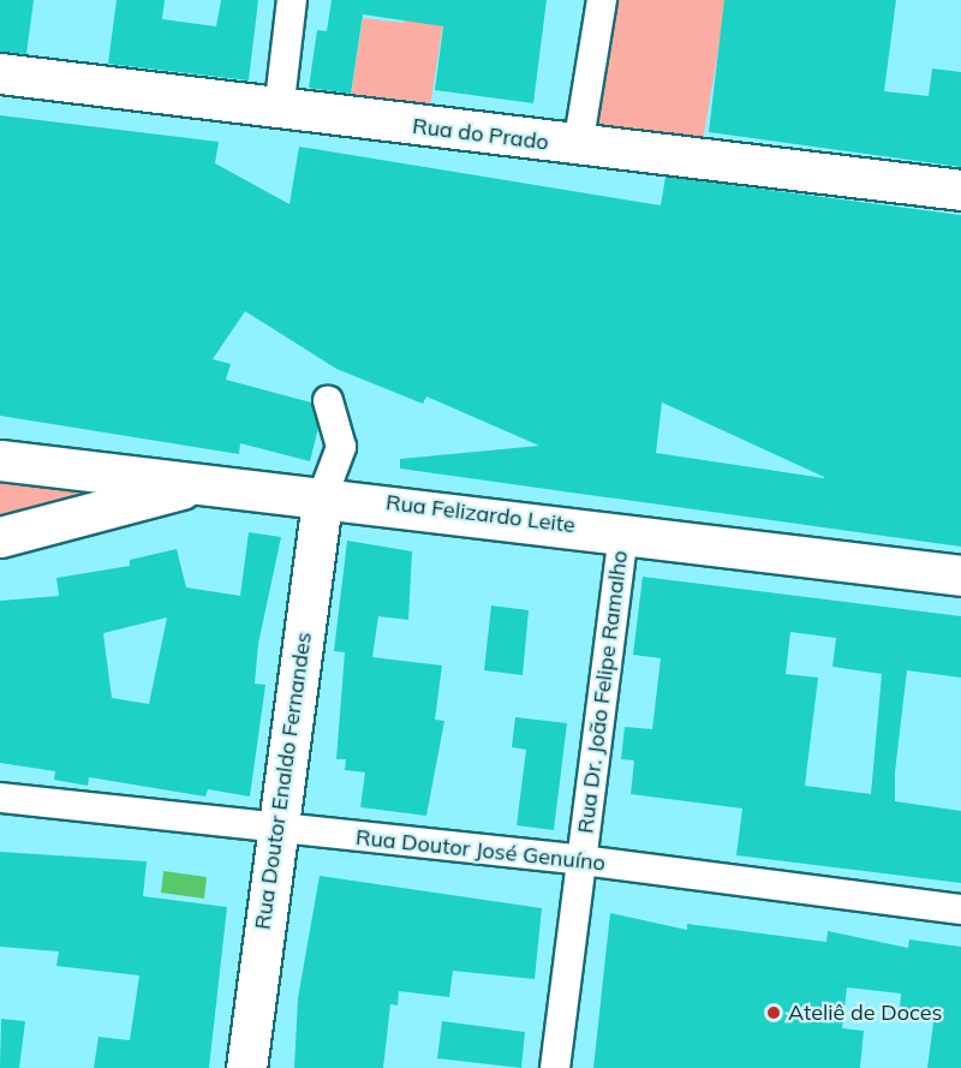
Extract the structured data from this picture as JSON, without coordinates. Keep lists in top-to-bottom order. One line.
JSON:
{"streets":{"main road":["Rua do Prado","Rua Felizardo Leite","Rua Doutor Enaldo Fernandes"],"street":["Rua Dr. João Felipe Ramalho","Rua Doutor José Genuíno"]},"crossings":[["Rua Felizardo Leite","Rua Dr. João Felipe Ramalho"],["Rua Felizardo Leite","Rua Doutor Enaldo Fernandes"],["Rua Dr. João Felipe Ramalho","Rua Doutor José Genuíno"],["Rua Doutor Enaldo Fernandes","Rua Doutor José Genuíno"]],"places":["Ateliê de Doces"]}
